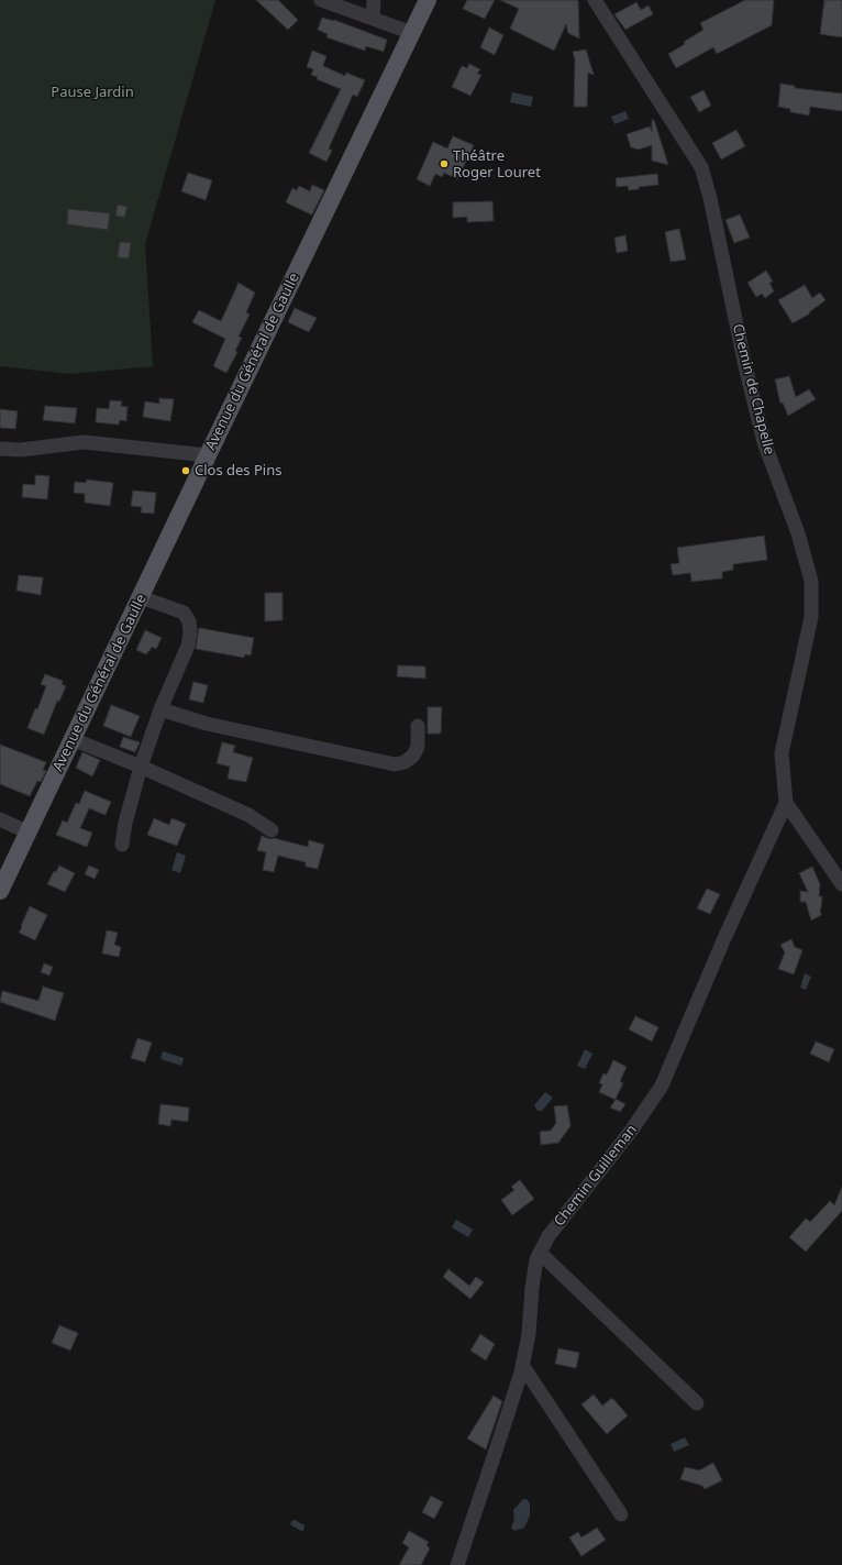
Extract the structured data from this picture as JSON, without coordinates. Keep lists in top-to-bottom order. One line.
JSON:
{"streets":{"main road":["Avenue du Général de Gaulle"],"street":["Chemin de Chapelle","Chemin Guilleman"]},"crossings":[["Chemin de Chapelle","Chemin Guilleman"]],"parks":["Pause Jardin"],"places":["Théâtre Roger Louret","Clos des Pins"]}
